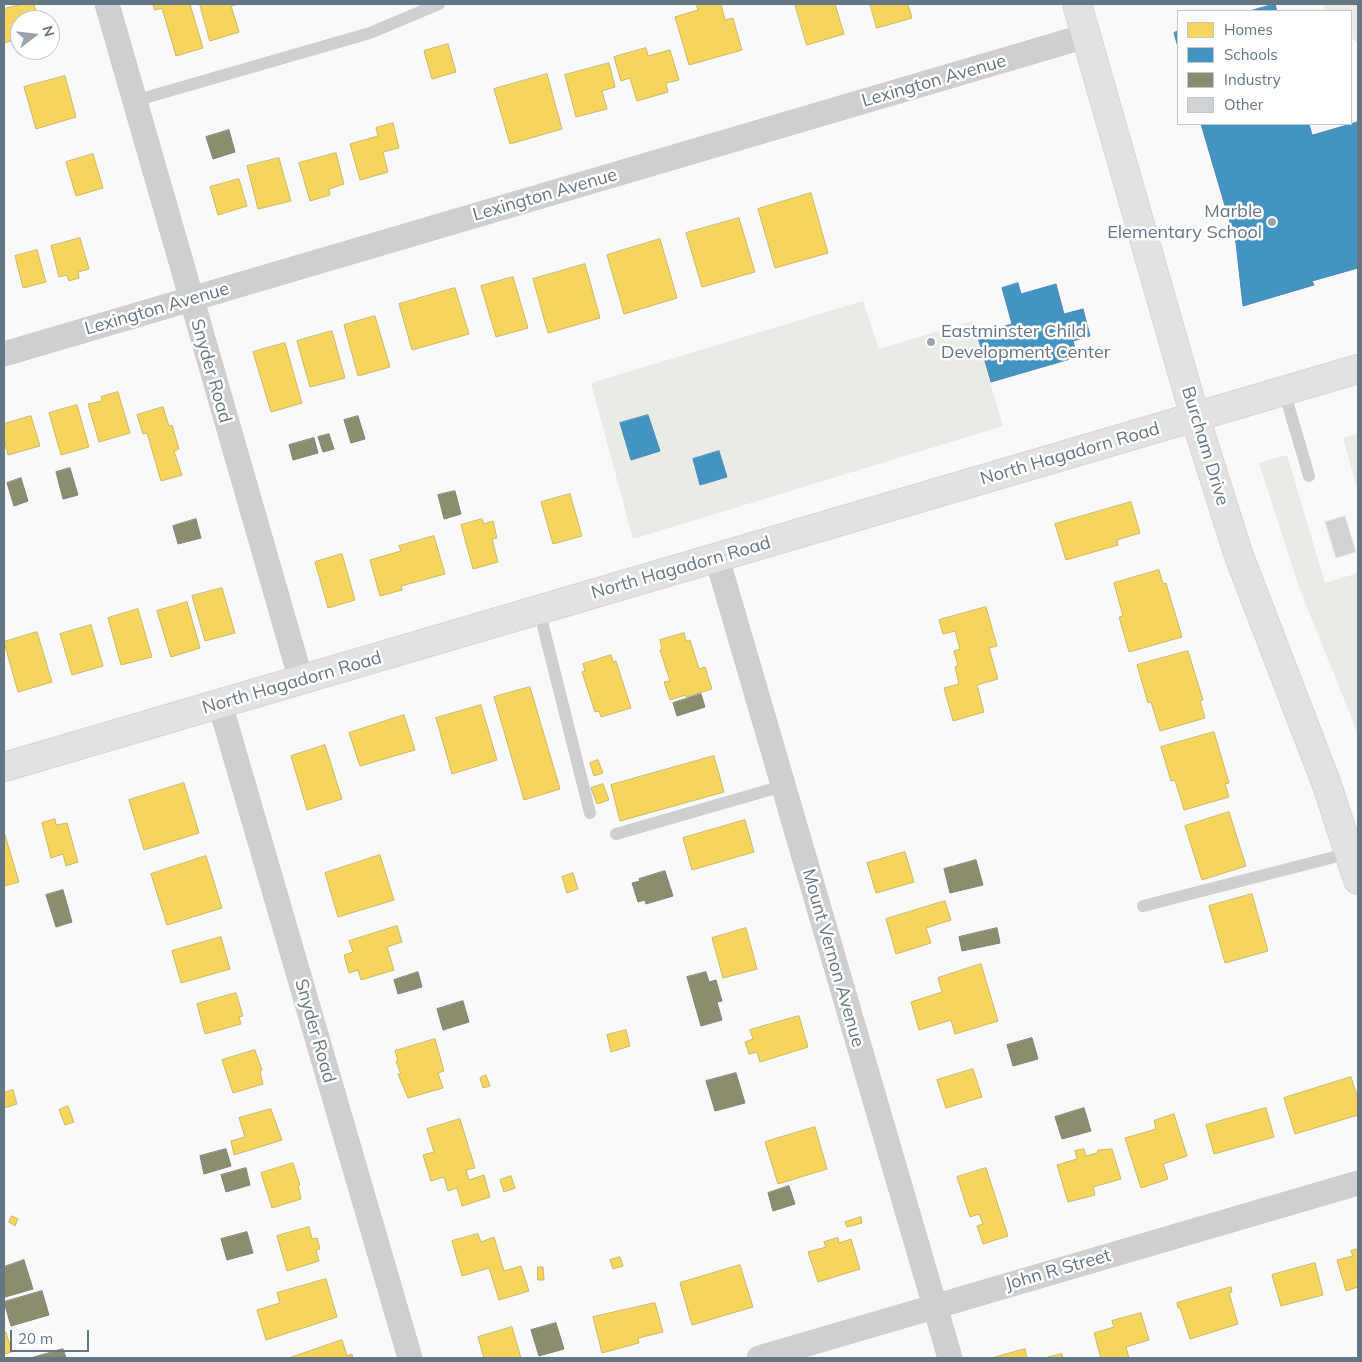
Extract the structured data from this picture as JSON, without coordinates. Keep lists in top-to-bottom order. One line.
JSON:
{"streets":{"street":["Lexington Avenue","Snyder Road","Burcham Drive","North Hagadorn Road","Mount Vernon Avenue","John R Street"]},"crossings":[["Lexington Avenue","Snyder Road"],["Lexington Avenue","Burcham Drive"],["Snyder Road","North Hagadorn Road"],["Burcham Drive","North Hagadorn Road"],["North Hagadorn Road","Mount Vernon Avenue"],["Mount Vernon Avenue","John R Street"]],"places":["Marble Elementary School","Eastminster Child Development Center"],"legend":["Homes","Schools","Industry","Other"],"scale_bar":"20 m","north":"right"}
